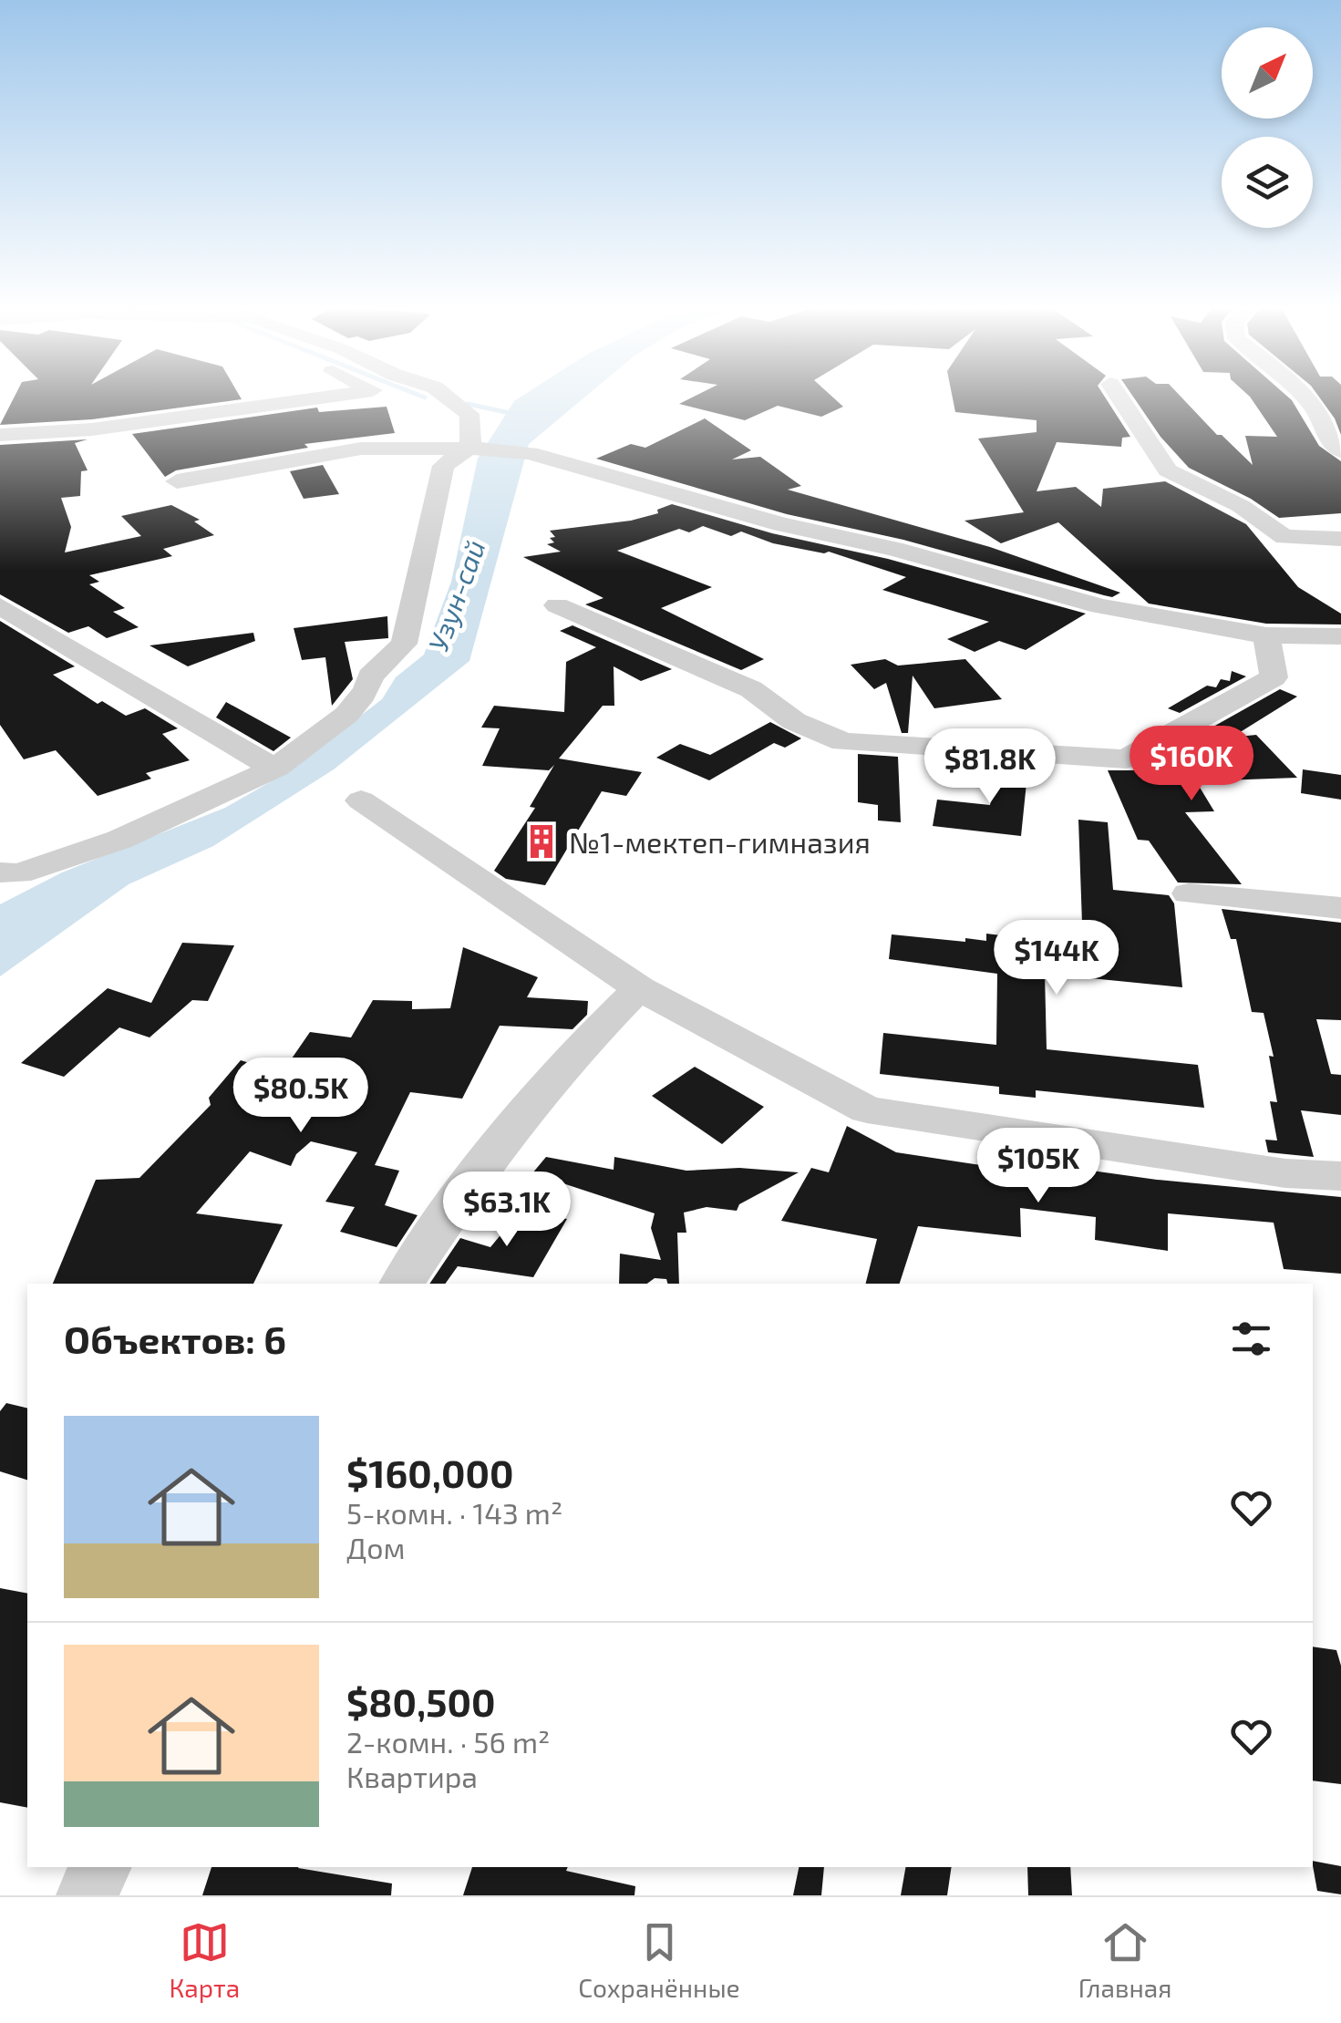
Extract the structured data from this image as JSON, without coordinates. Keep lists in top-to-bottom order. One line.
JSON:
{"water":["Узун-сай"],"places":{"building":["№1-мектеп-гимназия"]},"north":"top right","page":{"price":["$160K","$81.8K","$144K","$80.5K","$105K","$63.1K"],"heading":"Объектов: 6","list":[{"name":"$160,000","note":"5-комн. · 143 m² · Дом"},{"name":"$80,500","note":"2-комн. · 56 m² · Квартира"}],"tabs":["Карта","Сохранённые","Главная"]}}
